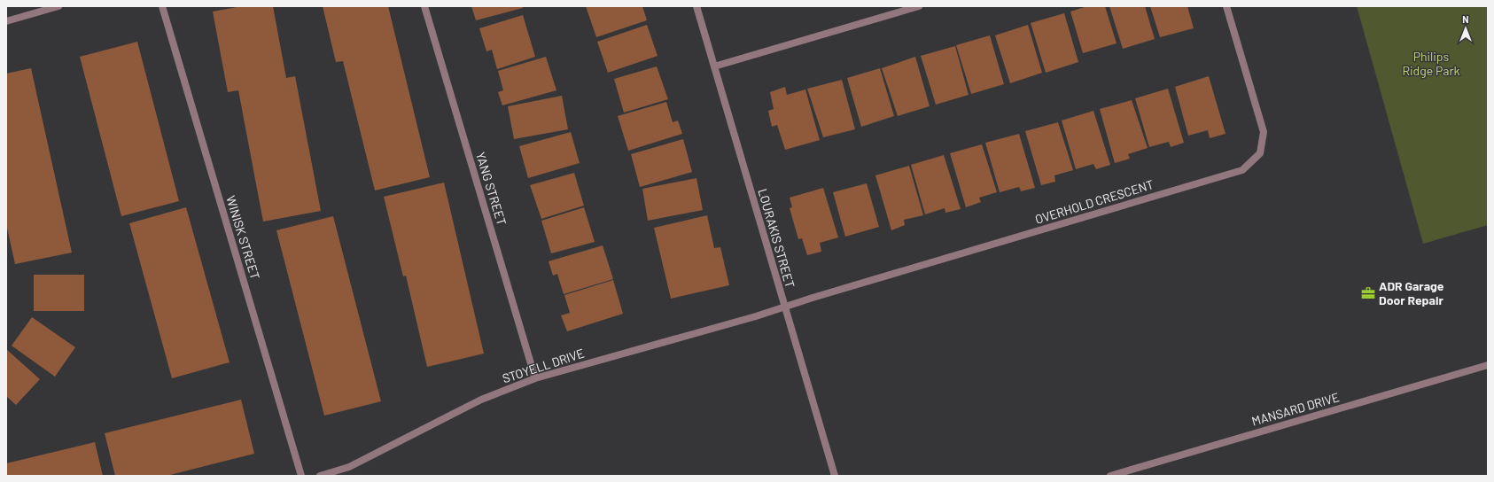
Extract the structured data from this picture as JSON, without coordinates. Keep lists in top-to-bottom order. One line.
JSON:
{"streets":{"street":["YANG STREET","OVERHOLD CRESCENT","WINISK STREET","LOURAKIS STREET","STOYELL DRIVE","MANSARD DRIVE"]},"crossings":[["YANG STREET","STOYELL DRIVE"],["OVERHOLD CRESCENT","LOURAKIS STREET"],["OVERHOLD CRESCENT","STOYELL DRIVE"],["LOURAKIS STREET","STOYELL DRIVE"]],"parks":["Philips Ridge Park"],"places":{"office":["ADR Garage Door Repair"]},"north":"top"}
